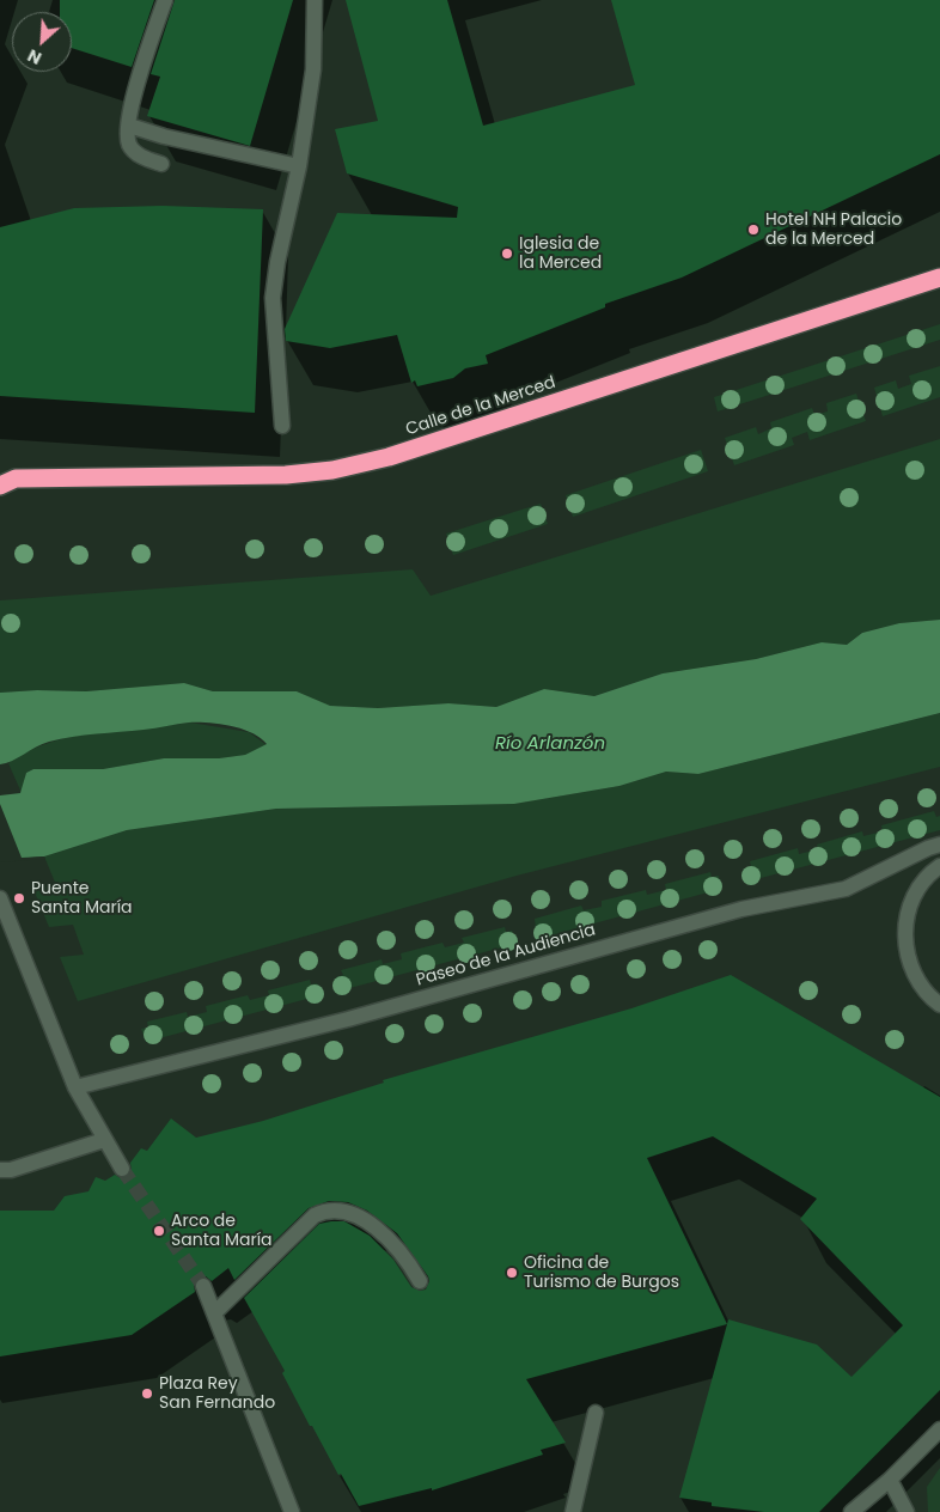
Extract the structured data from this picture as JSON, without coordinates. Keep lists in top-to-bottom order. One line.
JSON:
{"streets":{"highway":["Calle de la Merced"],"street":["Paseo de la Audiencia"]},"water":["Río Arlanzón"],"places":["Hotel NH Palacio de la Merced","Iglesia de la Merced","Puente Santa María","Arco de Santa María","Oficina de Turismo de Burgos","Plaza Rey San Fernando"],"north":"bottom left"}
